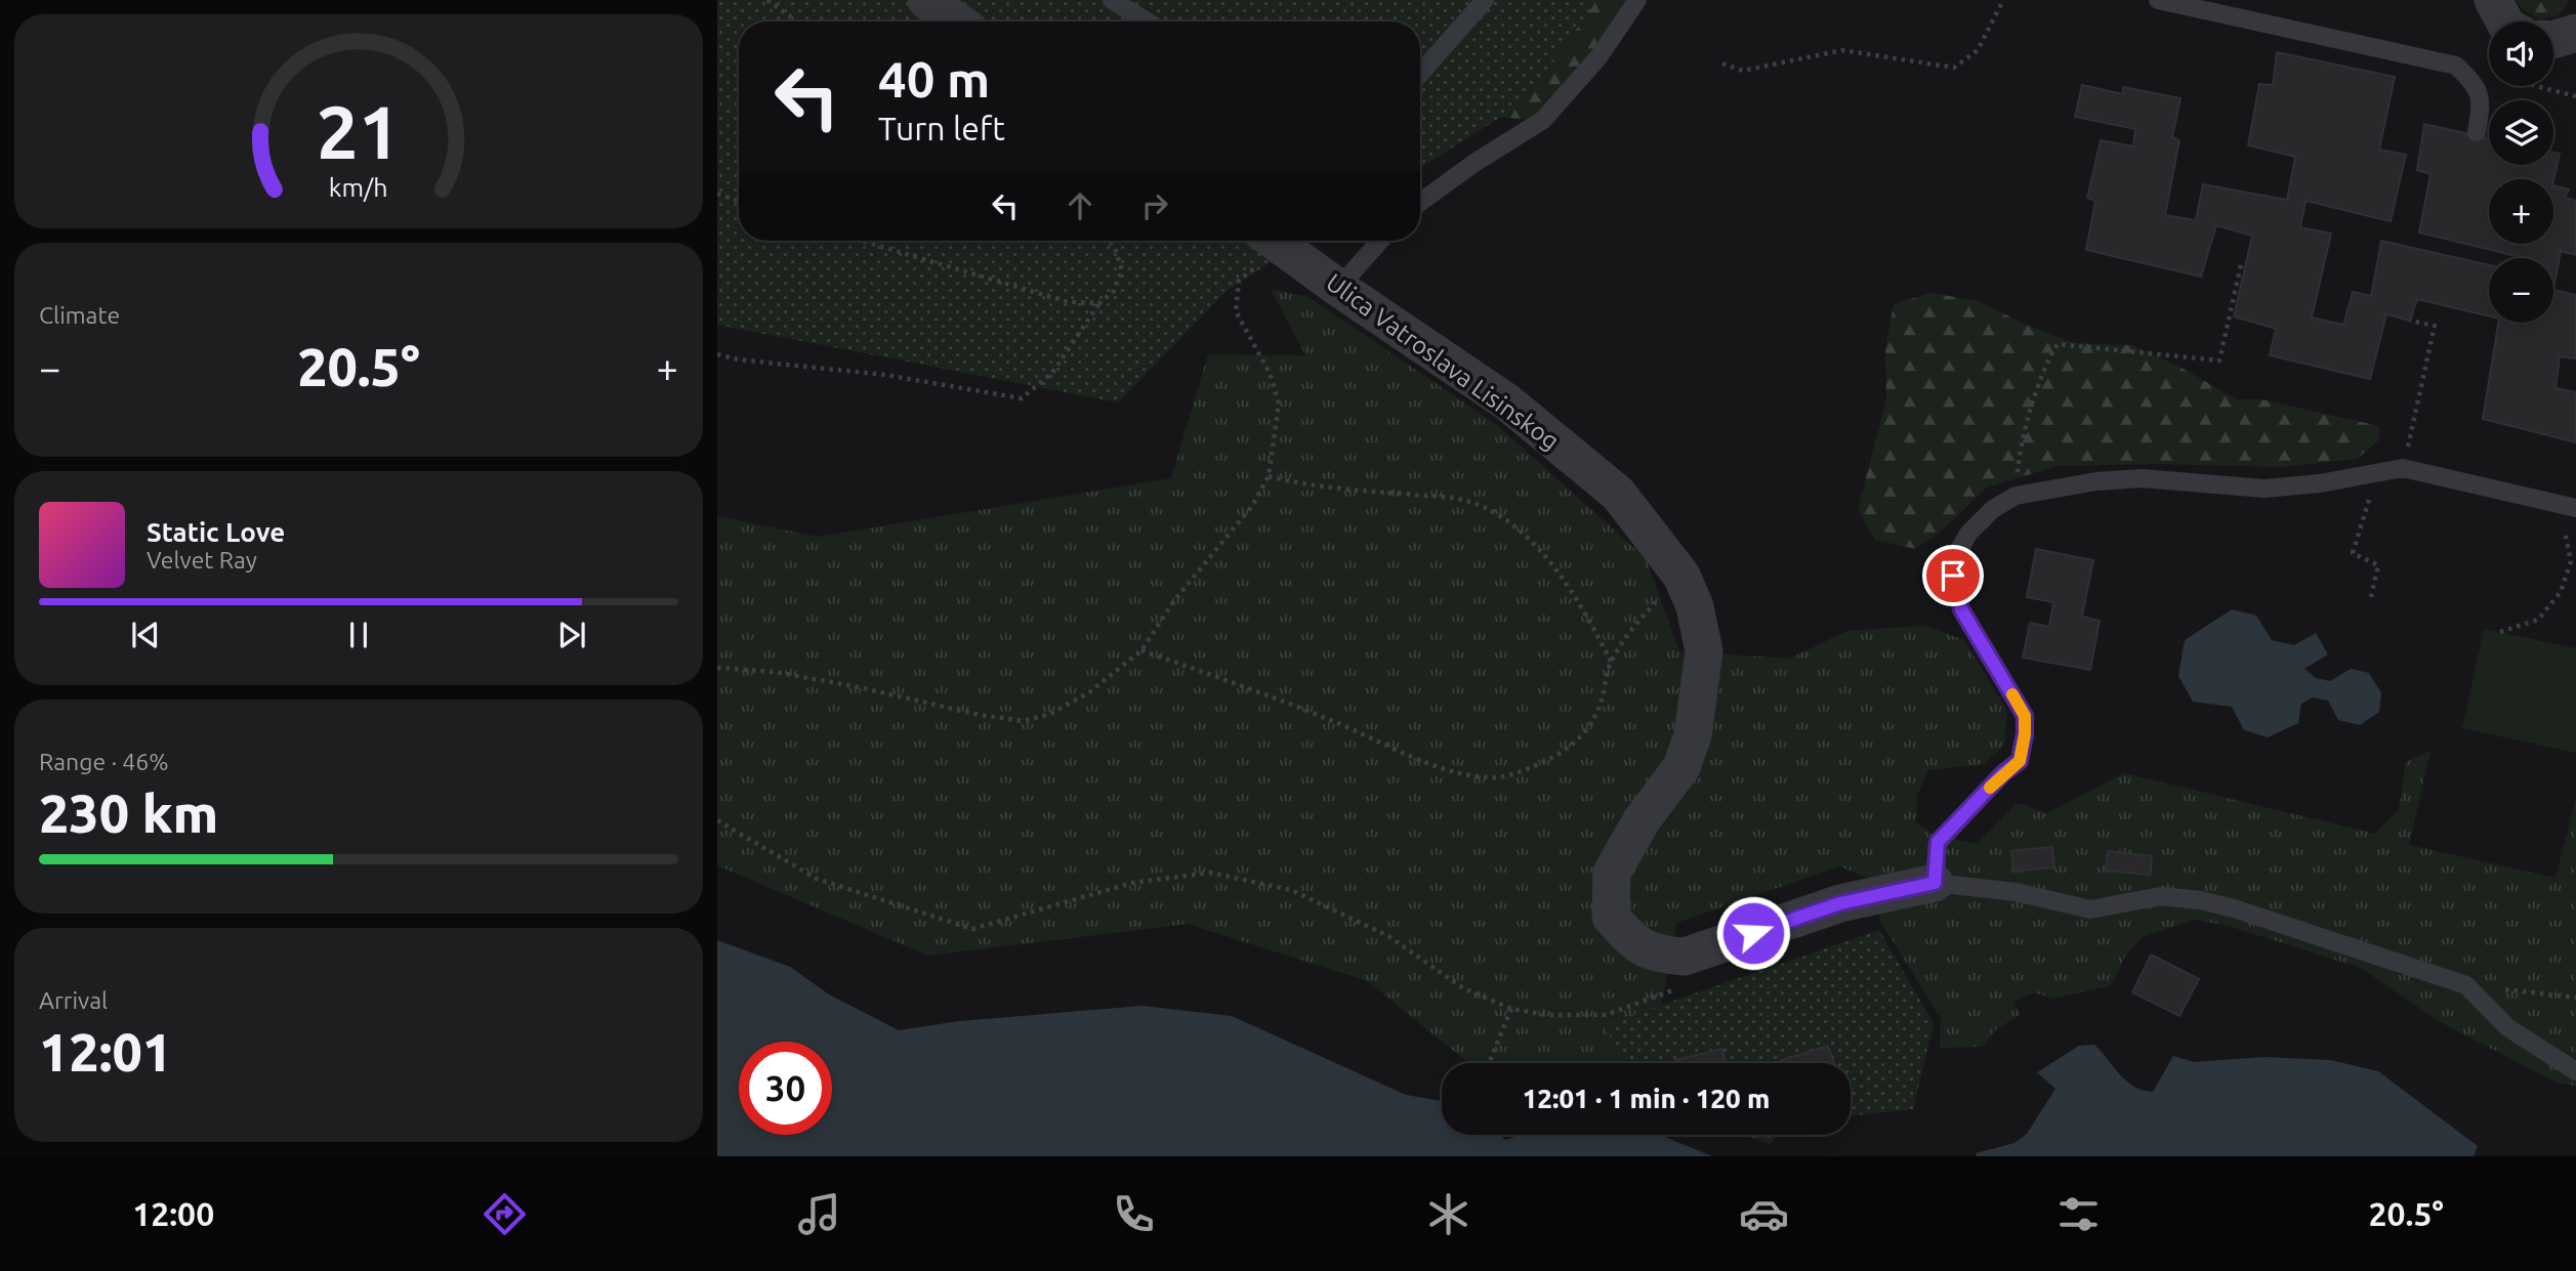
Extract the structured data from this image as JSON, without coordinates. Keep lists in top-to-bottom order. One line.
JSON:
{"streets":{"street":["Ulica Vatroslava Lisinskog"]},"page":{"map_buttons":["+","−"],"turn":["40 m","Turn left"],"tile":["Climate",["Range · 46%","230 km"],["Arrival","12:01"]],"heat":["−","20.5°","+"],"song":["Static Love","Velvet Ray"],"limit":"30","trip":"12:01 · 1 min · 120 m","tabs":["12:00","20.5°"],"gauge":["21","km/h"]}}
